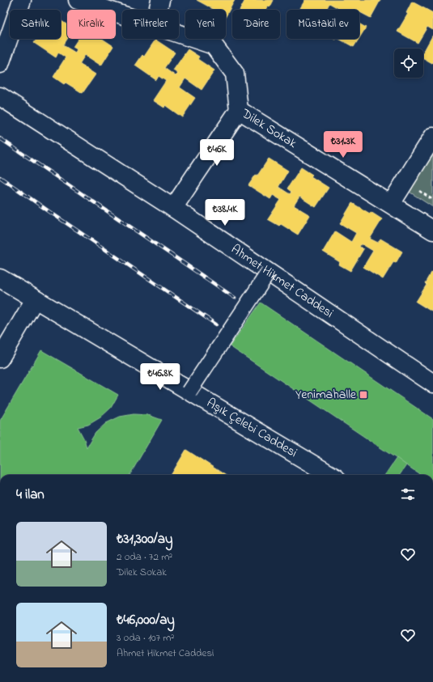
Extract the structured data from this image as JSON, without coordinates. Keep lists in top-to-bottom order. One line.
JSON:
{"streets":{"street":["Dilek Sokak","Ahmet Hikmet Caddesi","Aşık Çelebi Caddesi"]},"places":{"transit":["Yenimahalle"]},"page":{"chip":["Satılık","Kiralık","Filtreler","Yeni","Daire","Müstakil ev"],"price":["₺31.3K","₺46K","₺38.4K","₺46.8K"],"heading":"4 ilan","list":[{"name":"₺31,300/ay","note":"2 oda · 72 m² · Dilek Sokak"},{"name":"₺46,000/ay","note":"3 oda · 107 m² · Ahmet Hikmet Caddesi"}]}}
